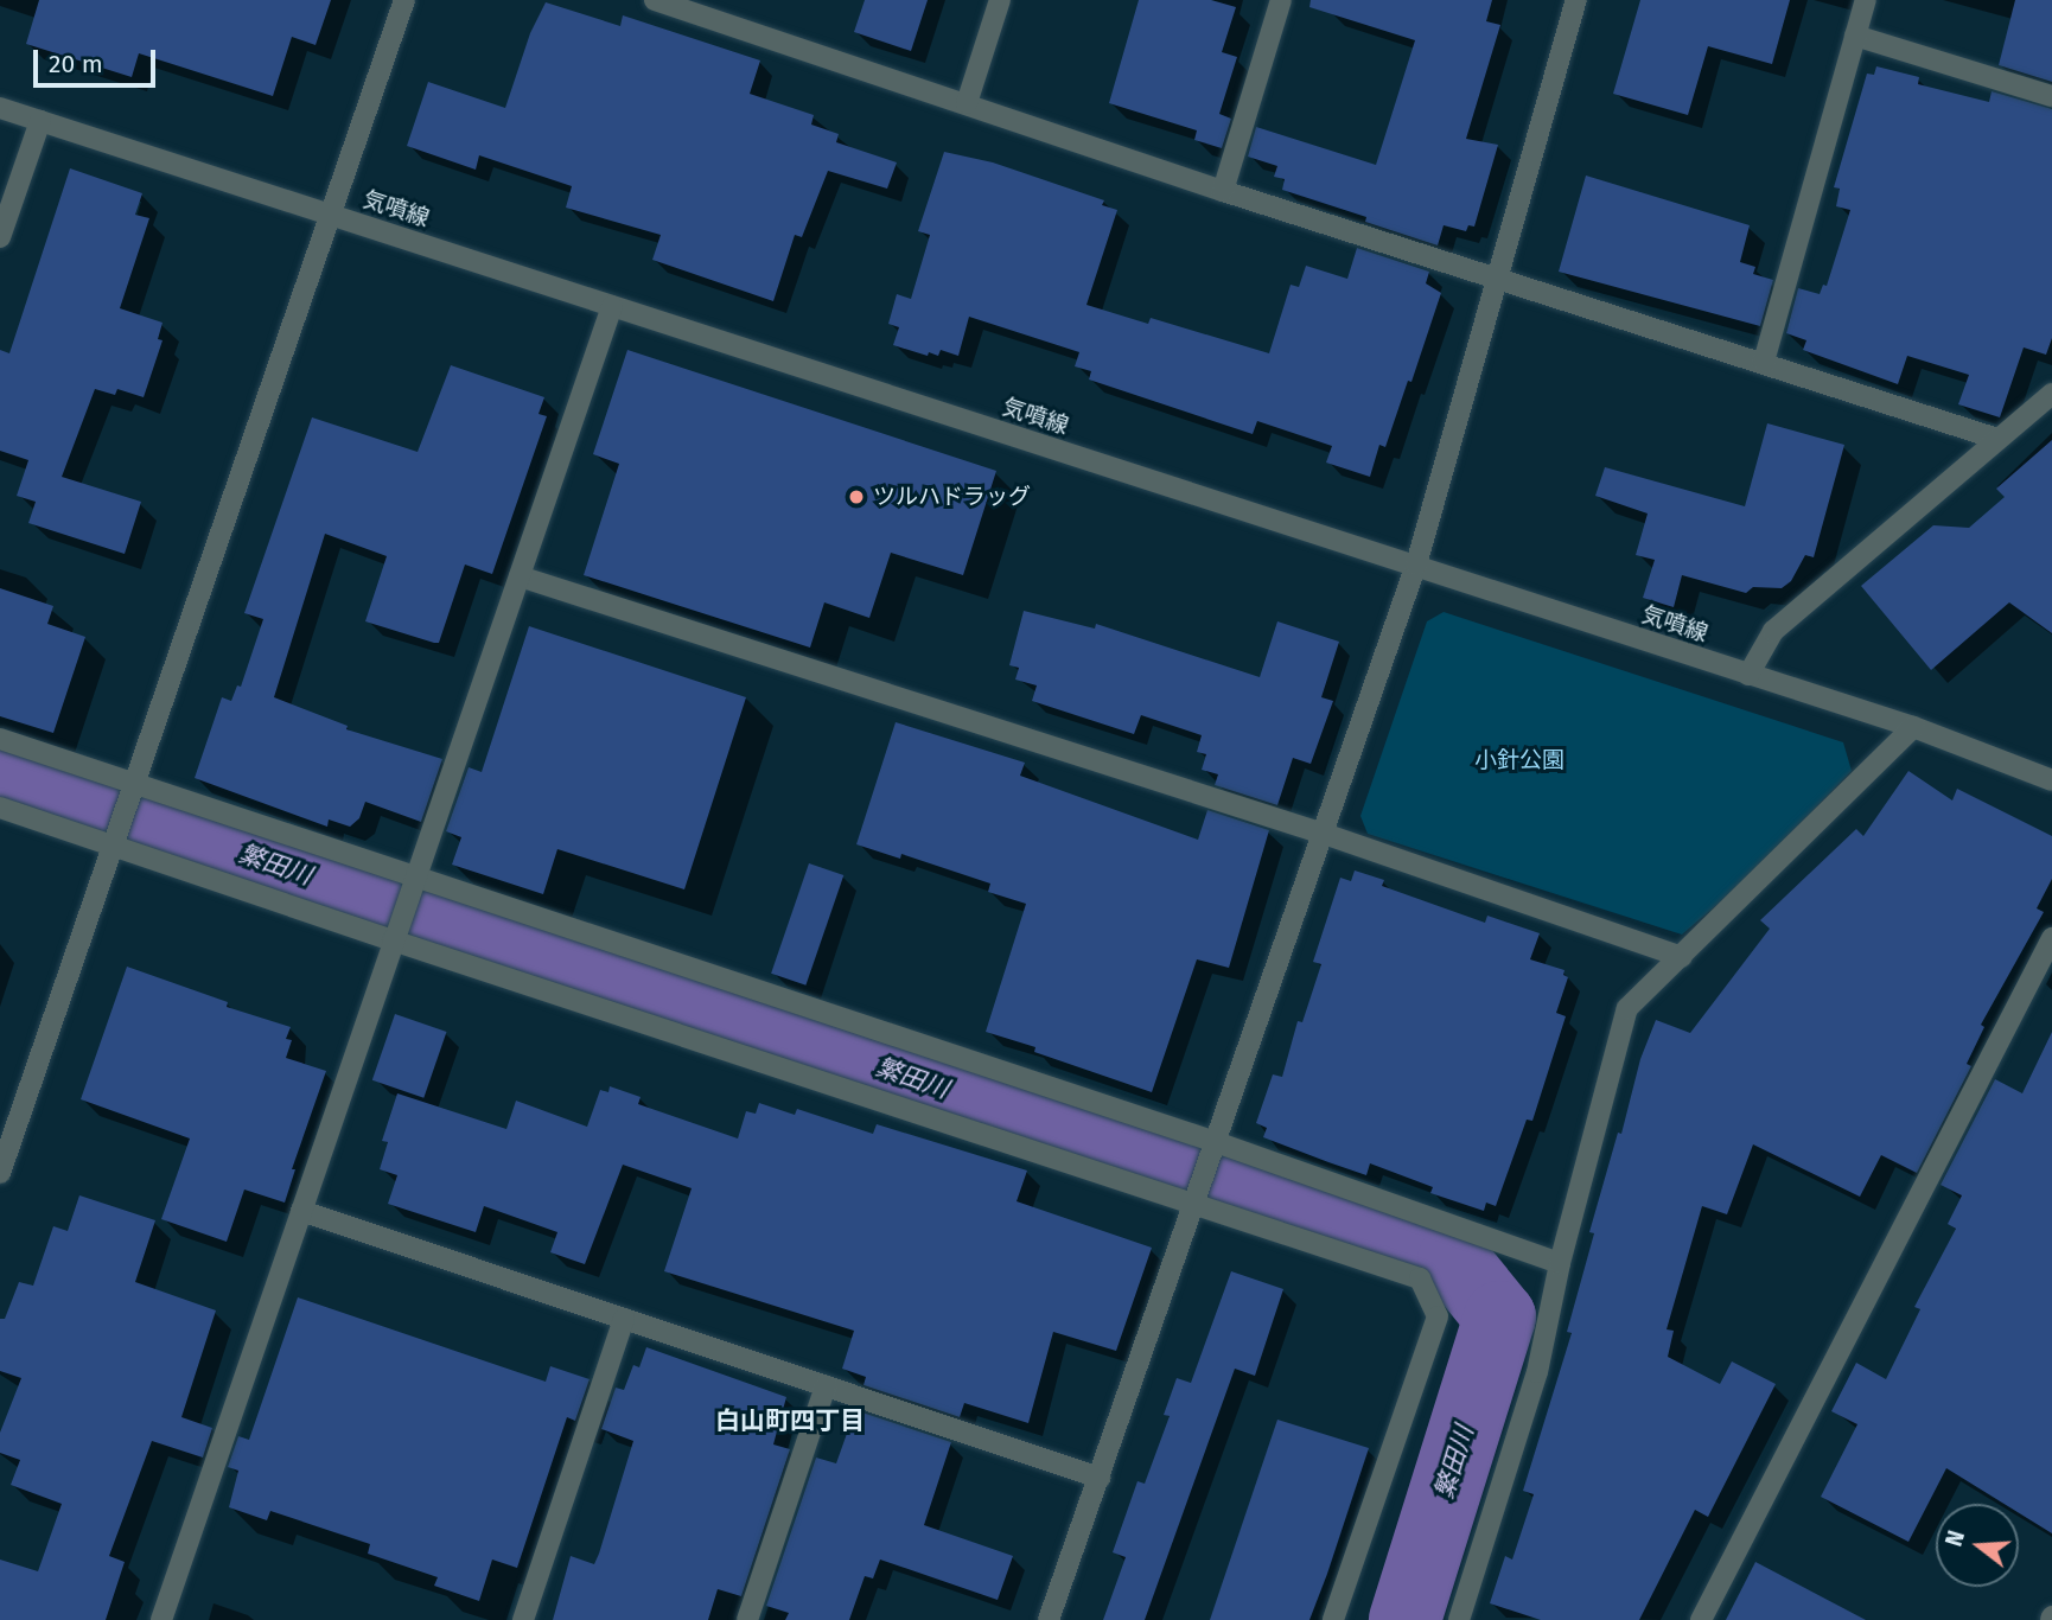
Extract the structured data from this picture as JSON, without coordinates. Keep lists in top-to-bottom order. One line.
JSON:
{"streets":{"street":["気噴線"]},"districts":["白山町四丁目"],"water":["繁田川"],"parks":["小針公園"],"places":["ツルハドラッグ"],"scale_bar":"20 m","north":"left"}
